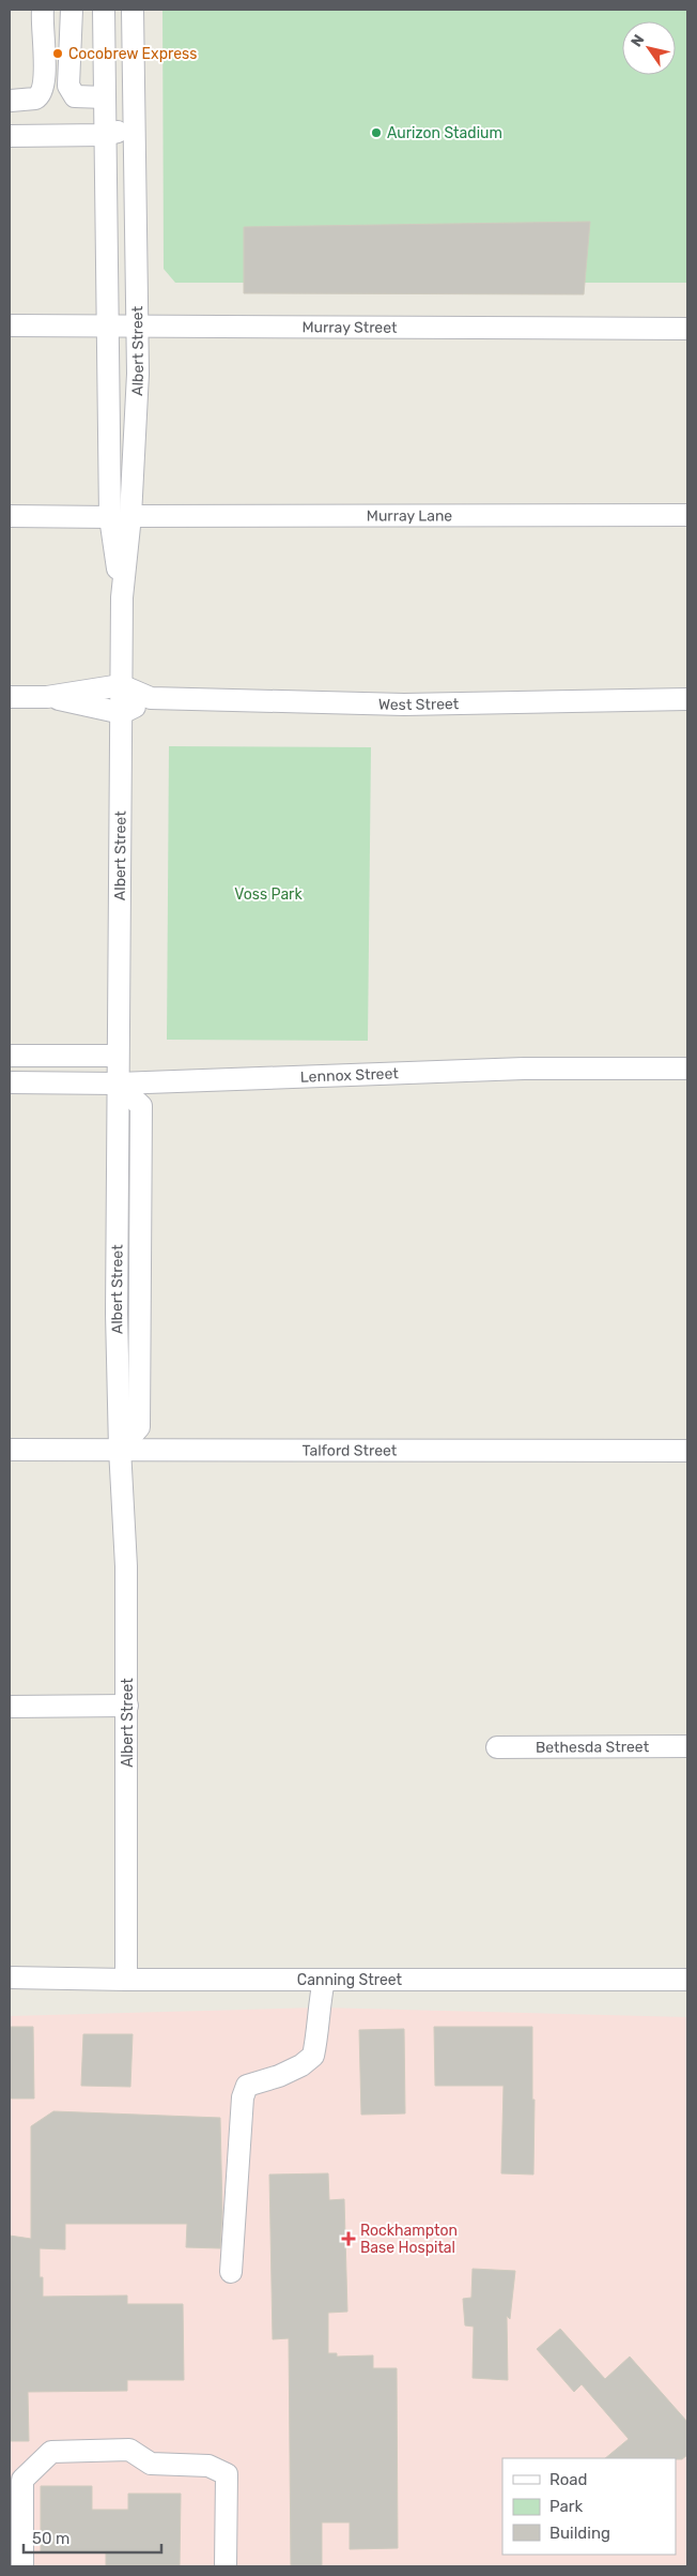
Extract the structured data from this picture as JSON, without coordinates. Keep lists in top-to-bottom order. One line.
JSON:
{"streets":{"street":["Murray Street","Albert Street","Murray Lane","West Street","Lennox Street","Talford Street","Bethesda Street","Canning Street"]},"crossings":[["Murray Street","Albert Street"],["Albert Street","Murray Lane"],["Albert Street","West Street"],["Albert Street","Lennox Street"],["Albert Street","Talford Street"],["Albert Street","Canning Street"]],"parks":["Voss Park"],"places":{"other":["Cocobrew Express","Aurizon Stadium"],"health":["Rockhampton Base Hospital"]},"legend":["Road","Park","Building"],"scale_bar":"50 m","north":"top left"}
